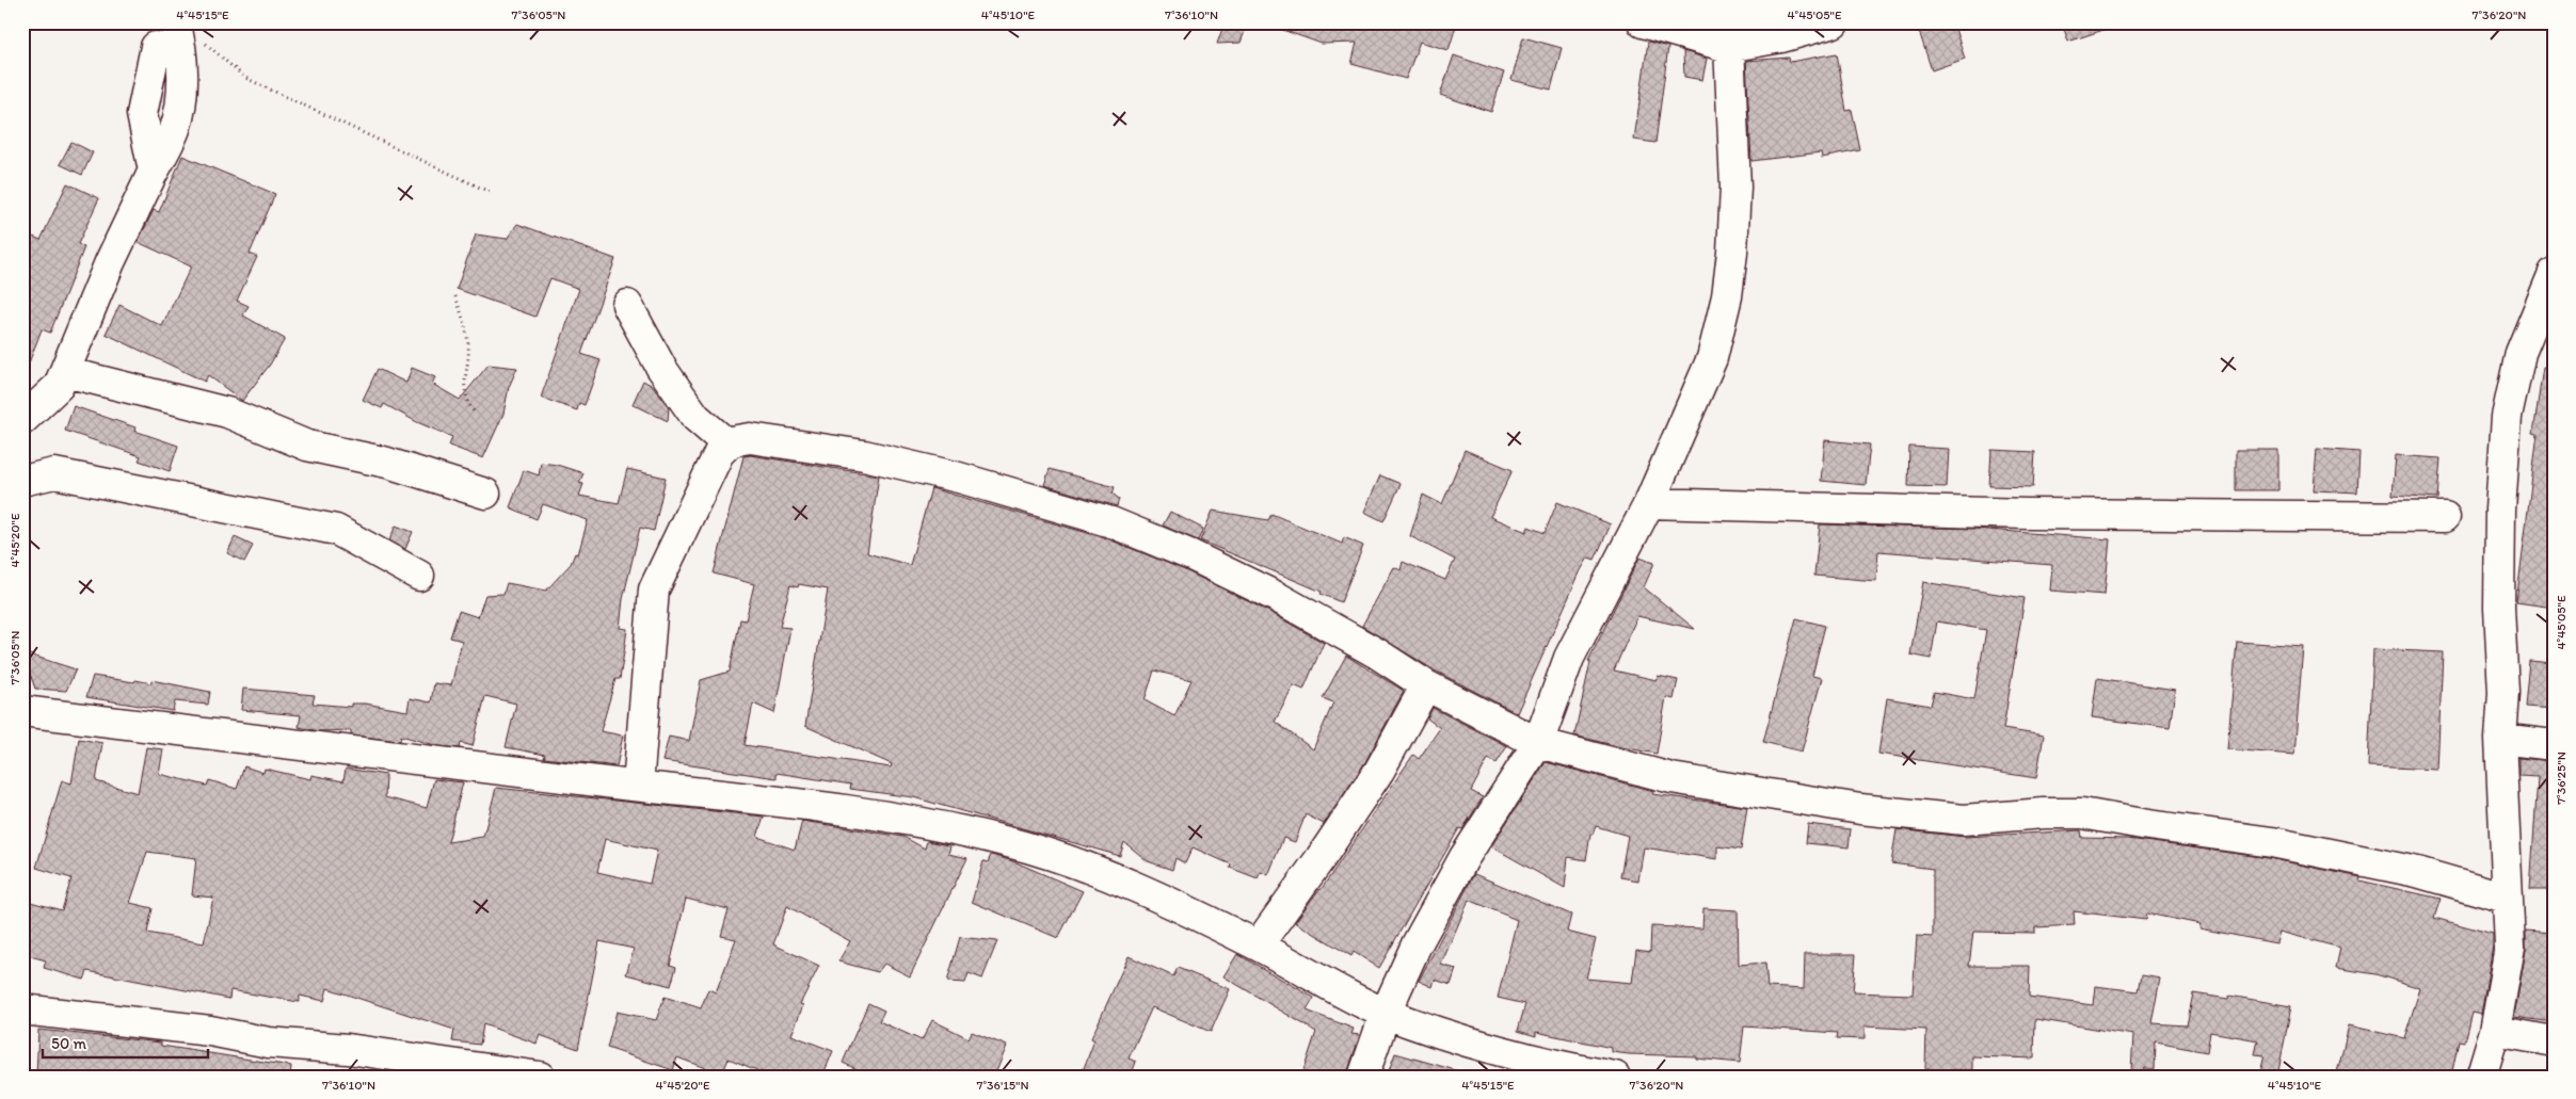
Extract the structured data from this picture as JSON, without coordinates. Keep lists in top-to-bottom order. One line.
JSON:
{"scale_bar":"50 m","coordinates":["4°45'15\"E","7°36'05\"N","4°45'10\"E","7°36'10\"N","4°45'05\"E","7°36'20\"N","4°45'20\"E","7°36'25\"N","7°36'15\"N"]}
